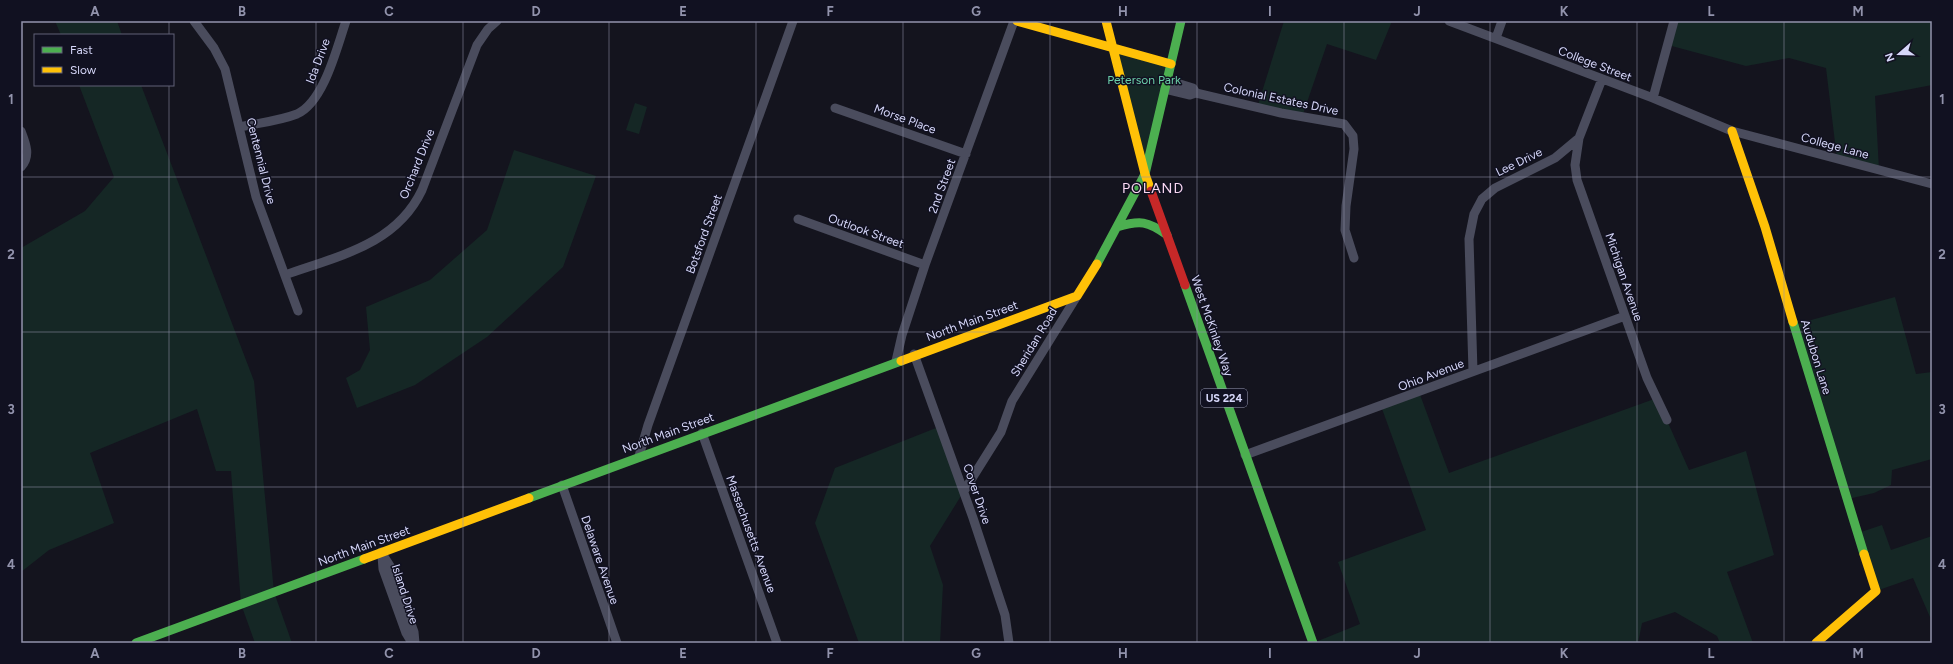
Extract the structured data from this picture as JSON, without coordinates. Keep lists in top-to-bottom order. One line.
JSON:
{"streets":{"main road":["North Main Street","West McKinley Way","Audubon Lane","US 224"],"street":["Ida Drive","College Street","Colonial Estates Drive","Morse Place","College Lane","Centennial Drive","Lee Drive","Orchard Drive","2nd Street","Outlook Street","Botsford Street","Michigan Avenue","Sheridan Road","Ohio Avenue","Cover Drive","Massachusetts Avenue","Delaware Avenue","Island Drive"]},"crossings":[["Ida Drive","Centennial Drive"],["College Street","College Lane"],["College Street","Lee Drive"],["College Street","Audubon Lane"],["Morse Place","2nd Street"],["College Lane","Audubon Lane"],["Centennial Drive","Orchard Drive"],["Lee Drive","Michigan Avenue"],["Lee Drive","Ohio Avenue"],["2nd Street","Outlook Street"],["2nd Street","North Main Street"],["Botsford Street","North Main Street"],["Michigan Avenue","Ohio Avenue"],["North Main Street","Sheridan Road"],["North Main Street","Cover Drive"],["North Main Street","Massachusetts Avenue"],["North Main Street","Delaware Avenue"],["North Main Street","Island Drive"],["West McKinley Way","Ohio Avenue"],["West McKinley Way","US 224"],["Sheridan Road","Cover Drive"]],"districts":["POLAND"],"parks":["Peterson Park"],"legend":["Fast","Slow"],"north":"left","grid":{"columns":["A","B","C","D","E","F","G","H","I","J","K","L","M"],"rows":["1","2","3","4"]}}
